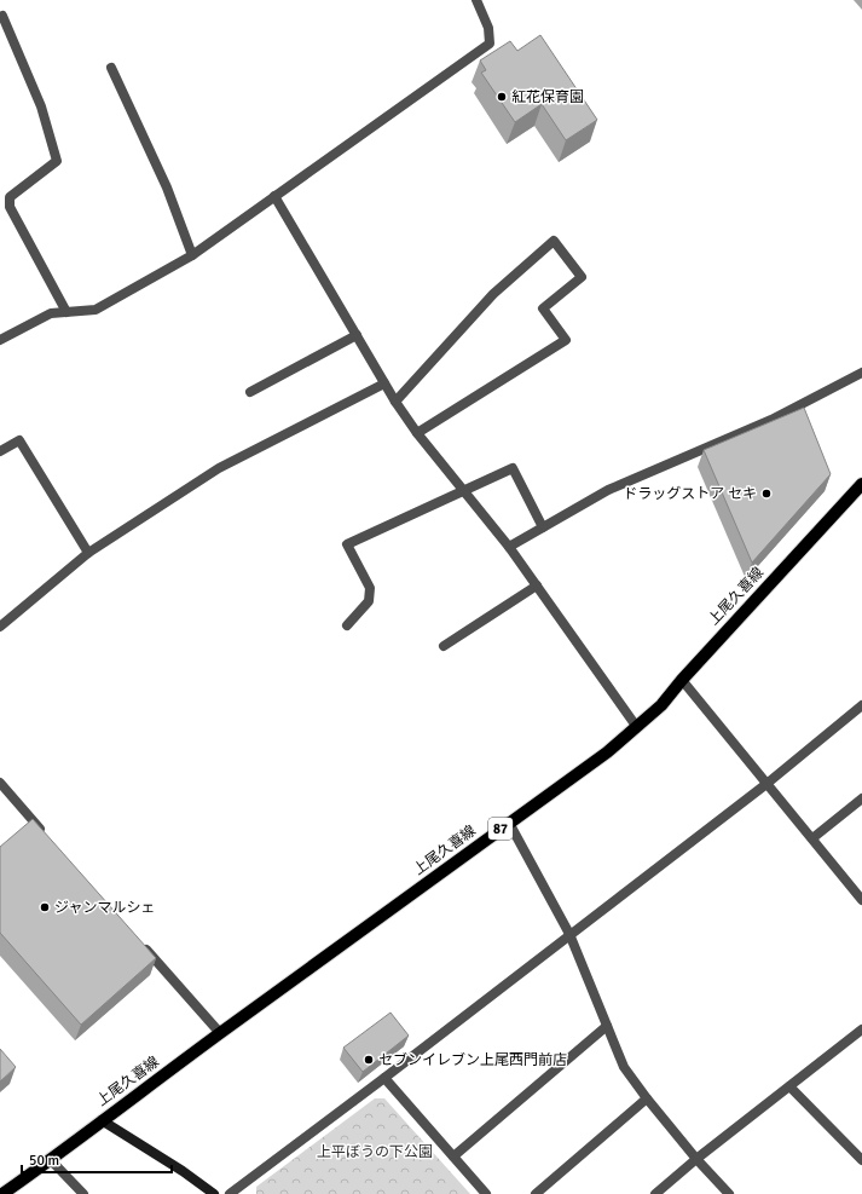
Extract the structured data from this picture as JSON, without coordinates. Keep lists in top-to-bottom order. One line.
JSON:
{"streets":{"main road":["上尾久喜線","87"]},"parks":["上平ぼうの下公園"],"places":["紅花保育園","ドラッグストア セキ","ジャンマルシェ","セブンイレブン上尾西門前店"],"scale_bar":"50 m"}
